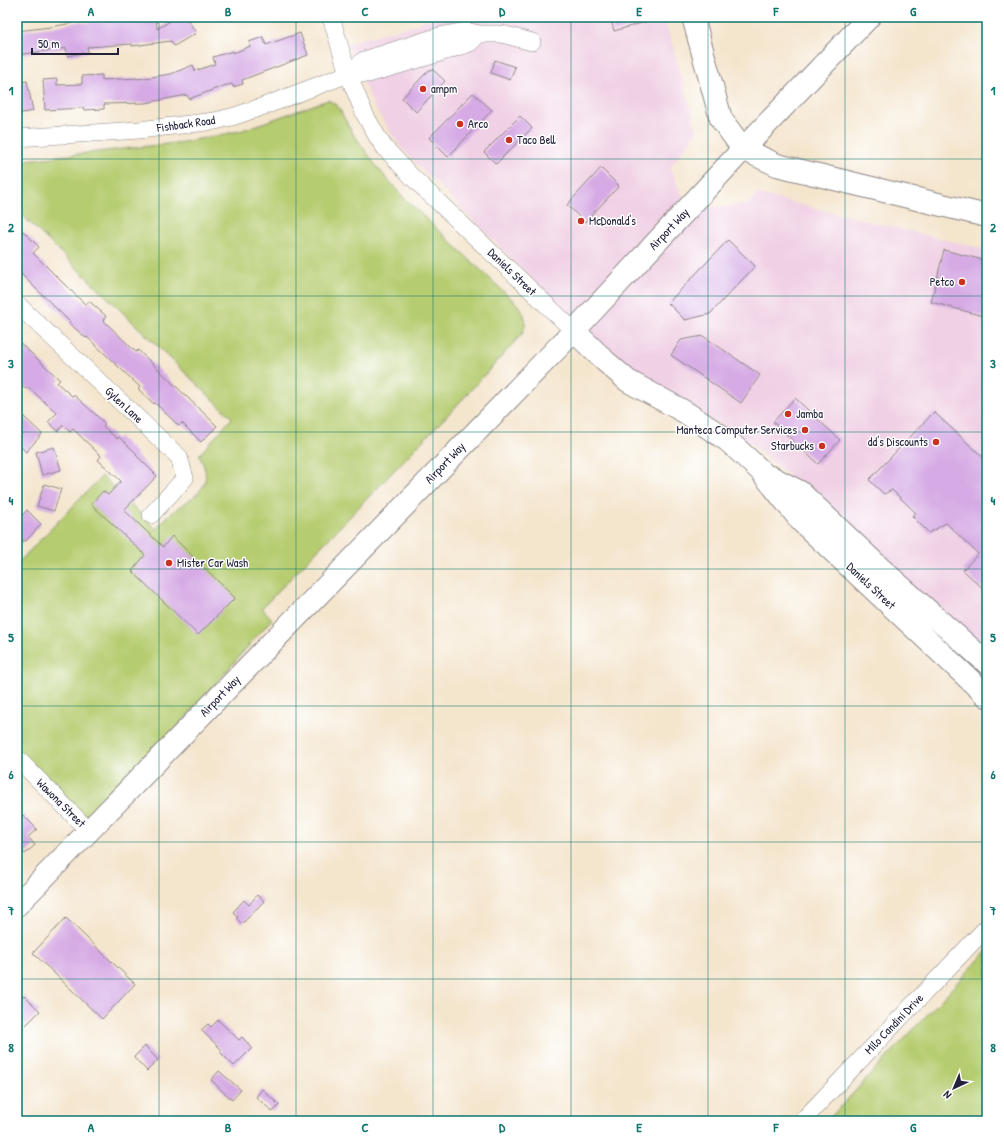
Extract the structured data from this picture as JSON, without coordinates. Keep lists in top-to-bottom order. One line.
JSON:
{"streets":{"main road":["Airport Way","Daniels Street"],"street":["Fishback Road","Gylen Lane","Wawona Street","Milo Candini Drive"]},"crossings":[["Fishback Road","Daniels Street"],["Airport Way","Daniels Street"],["Airport Way","Wawona Street"]],"places":["ampm","Arco","Taco Bell","McDonald's","Petco","Jamba","Manteca Computer Services","dd's Discounts","Starbucks","Mister Car Wash"],"scale_bar":"50 m","north":"bottom left","grid":{"columns":["A","B","C","D","E","F","G"],"rows":["1","2","3","4","5","6","7","8"]}}
